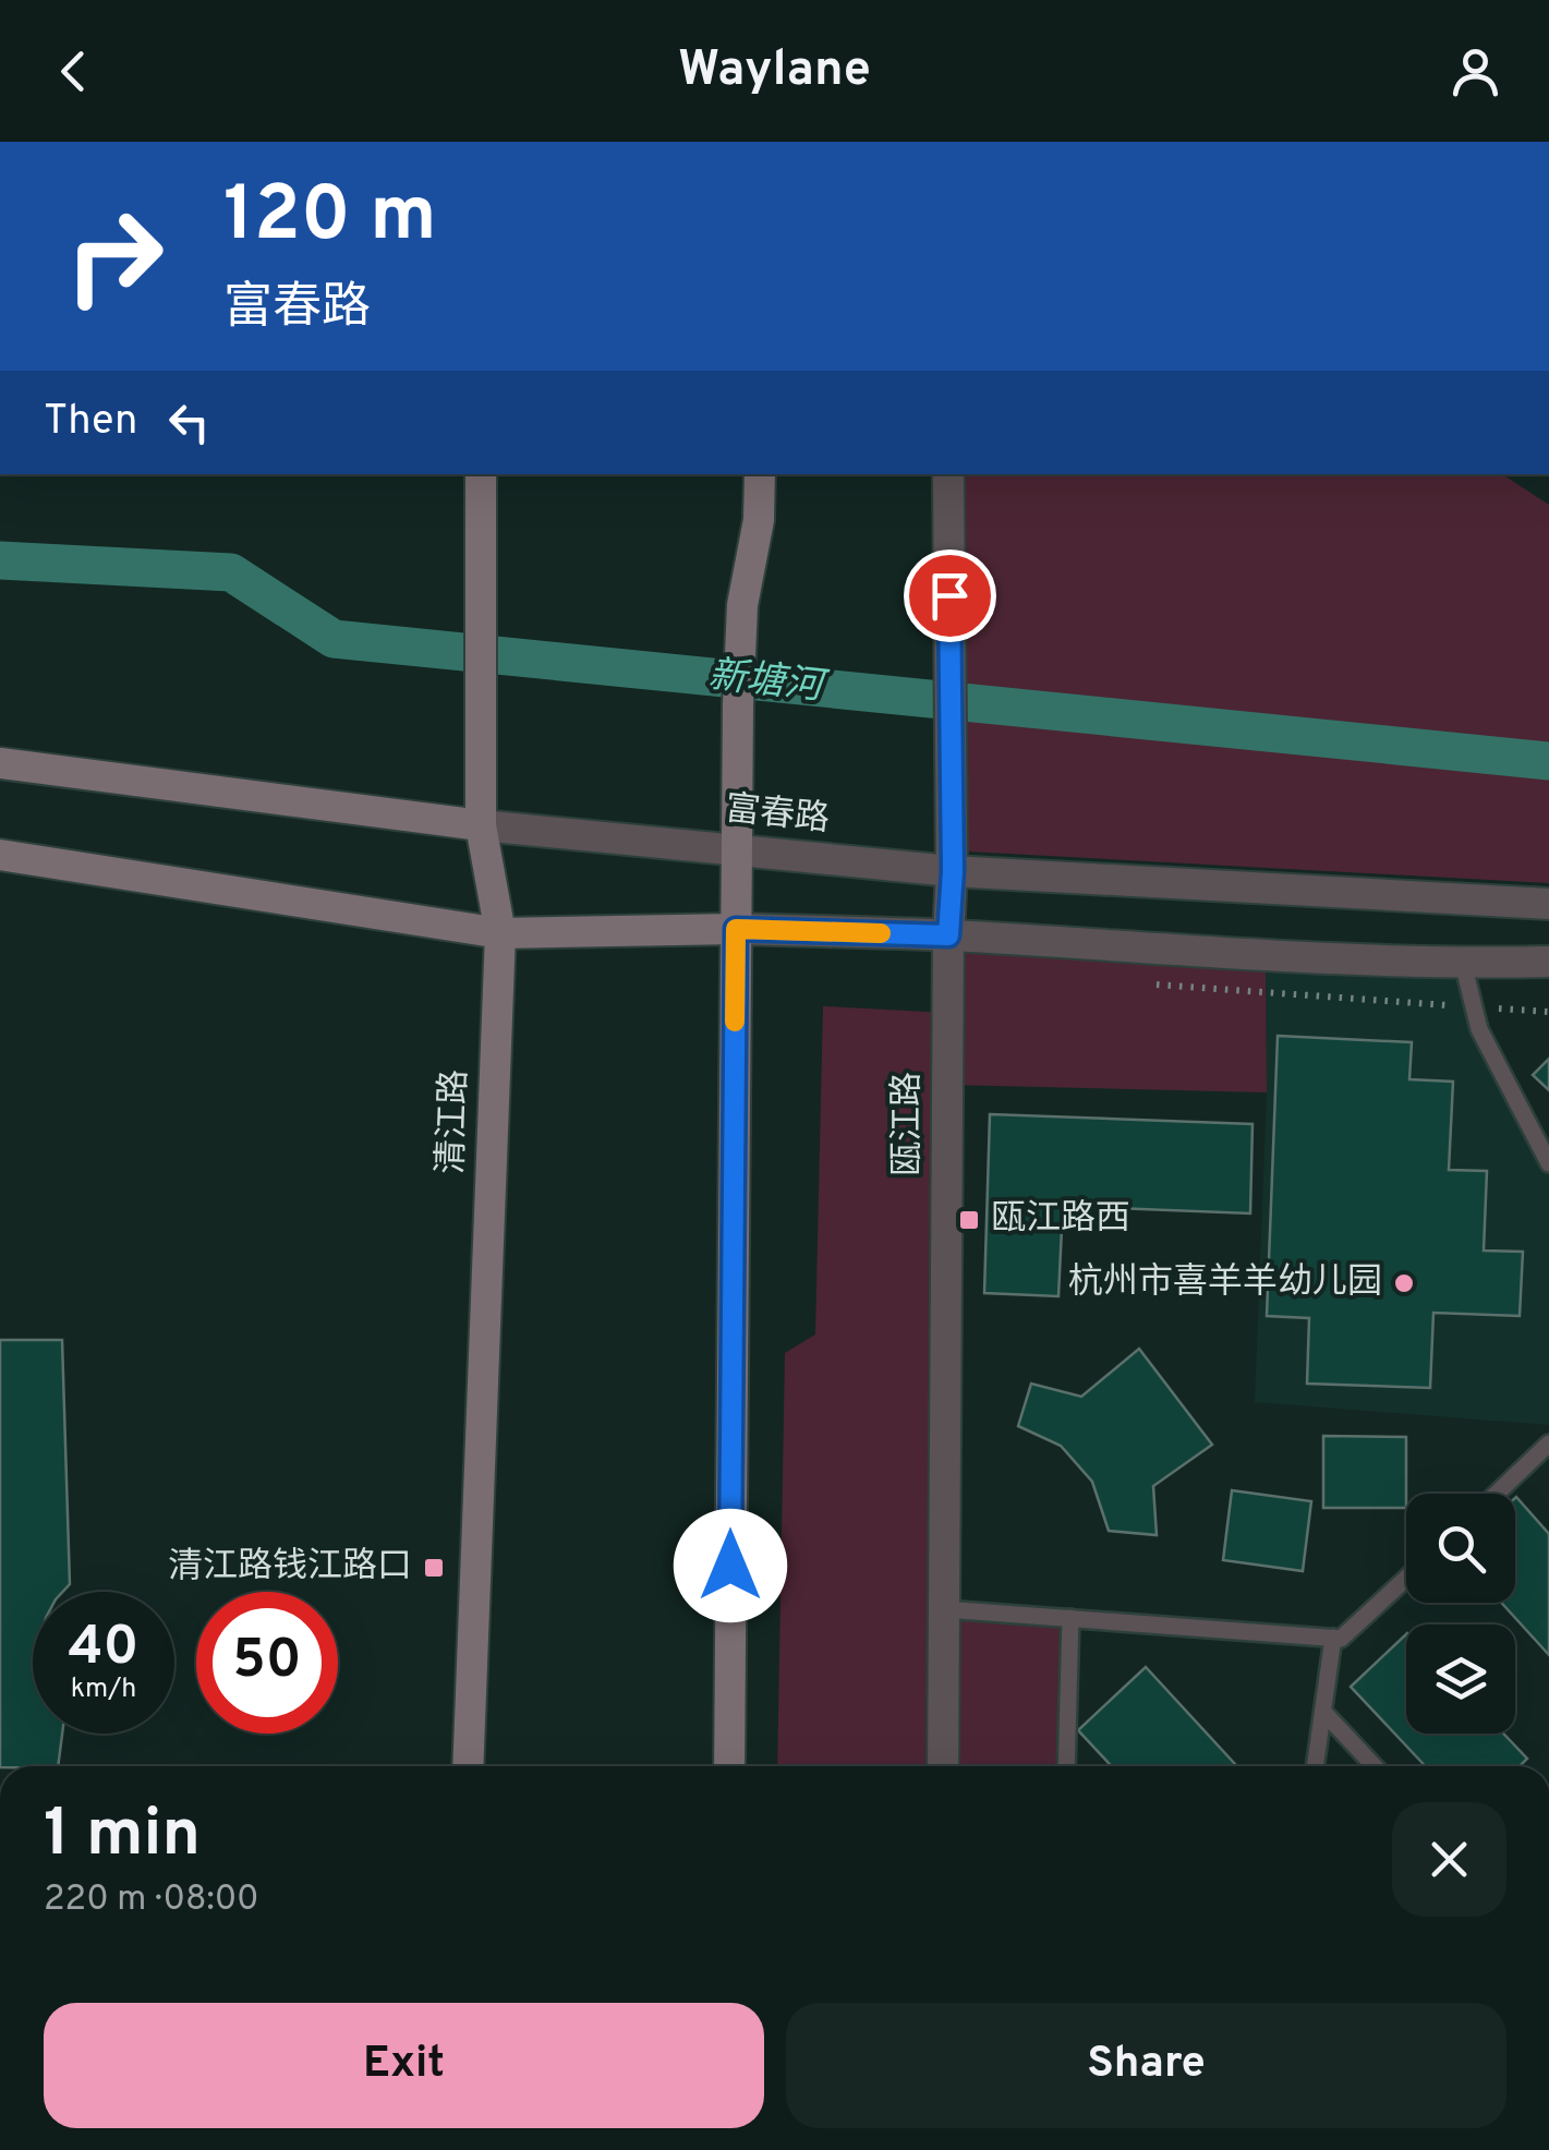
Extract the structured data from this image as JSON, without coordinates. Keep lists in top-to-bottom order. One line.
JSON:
{"streets":{"main road":["富春路","清江路"],"street":["瓯江路"]},"crossings":[["富春路","清江路"],["富春路","瓯江路"]],"water":["新塘河"],"places":{"transit":["瓯江路西","清江路钱江路口"],"other":["杭州市喜羊羊幼儿园"]},"page":{"header":"Waylane","turn":["120 m","富春路"],"then":"Then","speed":"40 km/h","limit":"50","heading":["1 min","220 m · 08:00"],"buttons":["Exit","Share"]}}
